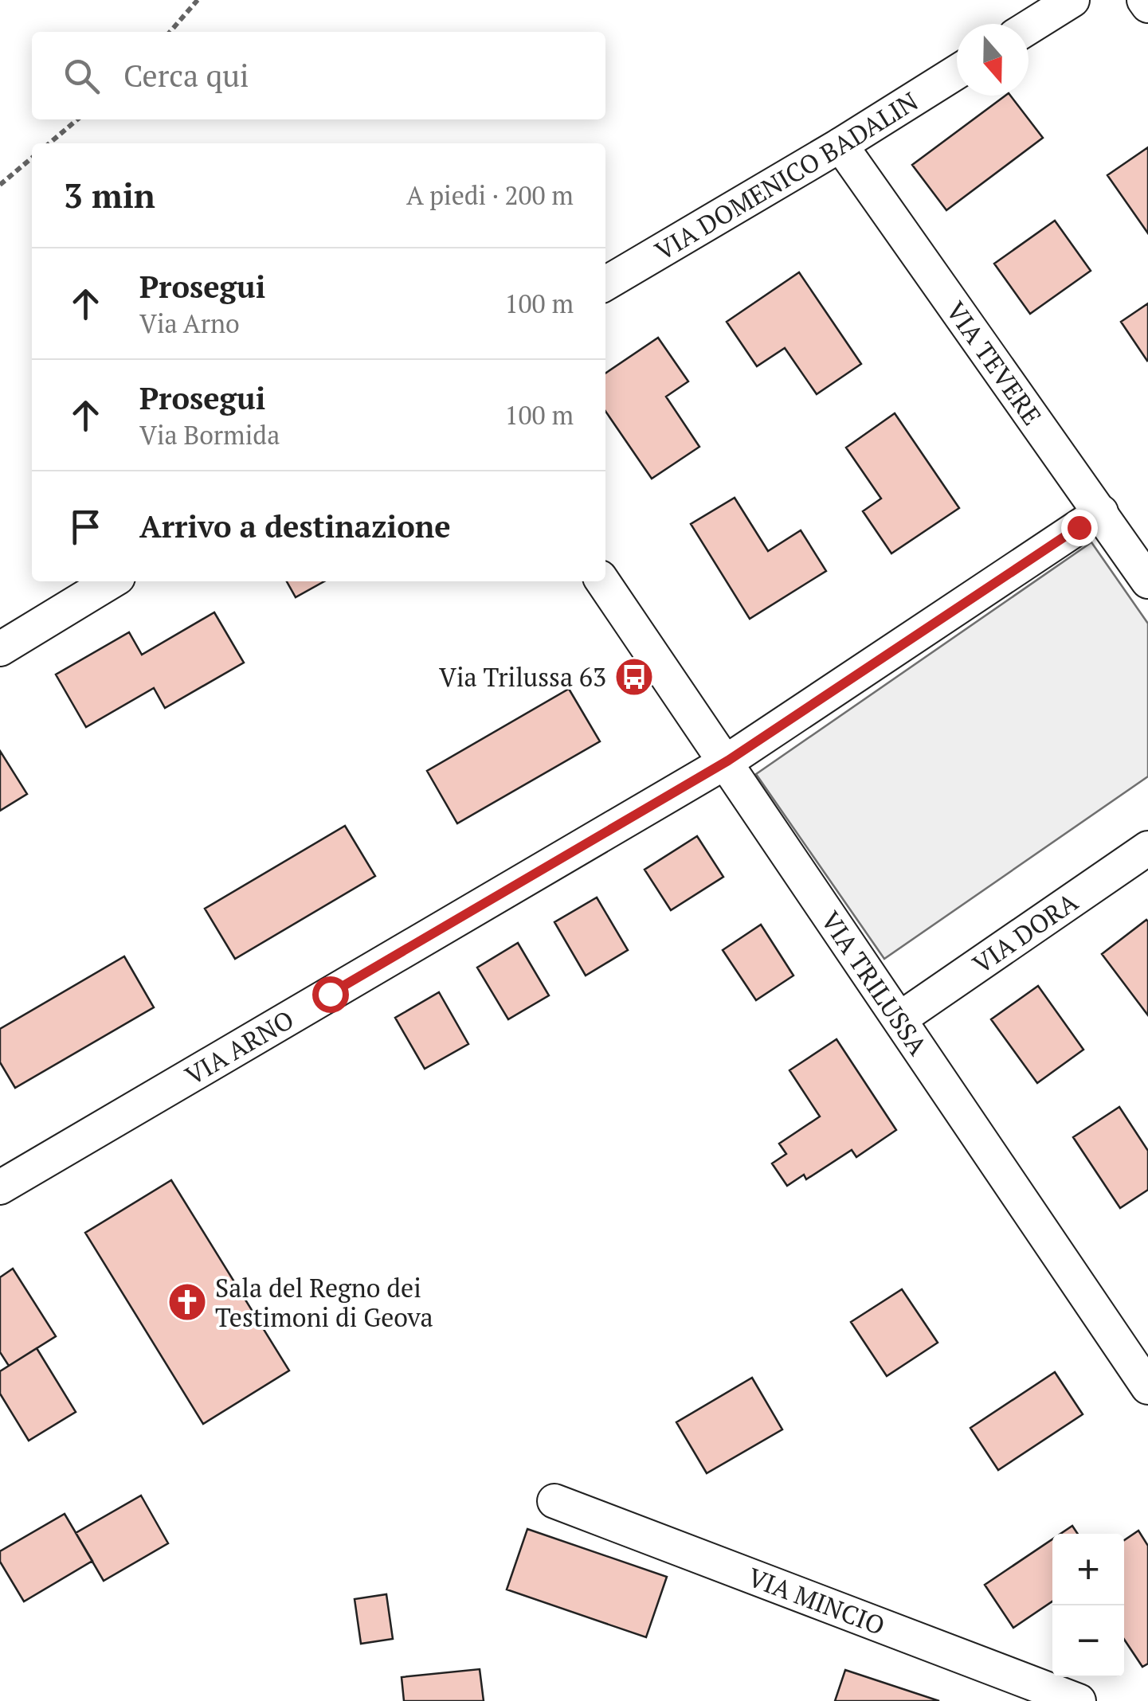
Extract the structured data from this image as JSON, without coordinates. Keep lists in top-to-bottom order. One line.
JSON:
{"streets":{"street":["VIA DOMENICO BADALIN","VIA TEVERE","VIA DORA","VIA TRILUSSA","VIA ARNO","VIA MINCIO"]},"crossings":[["VIA DOMENICO BADALIN","VIA TEVERE"],["VIA TEVERE","VIA ARNO"],["VIA DORA","VIA TRILUSSA"],["VIA TRILUSSA","VIA ARNO"]],"places":{"bus stop":["Via Trilussa 63"],"church":["Sala del Regno dei Testimoni di Geova"]},"north":"bottom","page":{"search":"Cerca qui","heading":["3 min","A piedi · 200 m"],"list":[["Prosegui","Via Arno","100 m"],["Prosegui","Via Bormida","100 m"],"Arrivo a destinazione"],"map_buttons":["+","−"]}}
